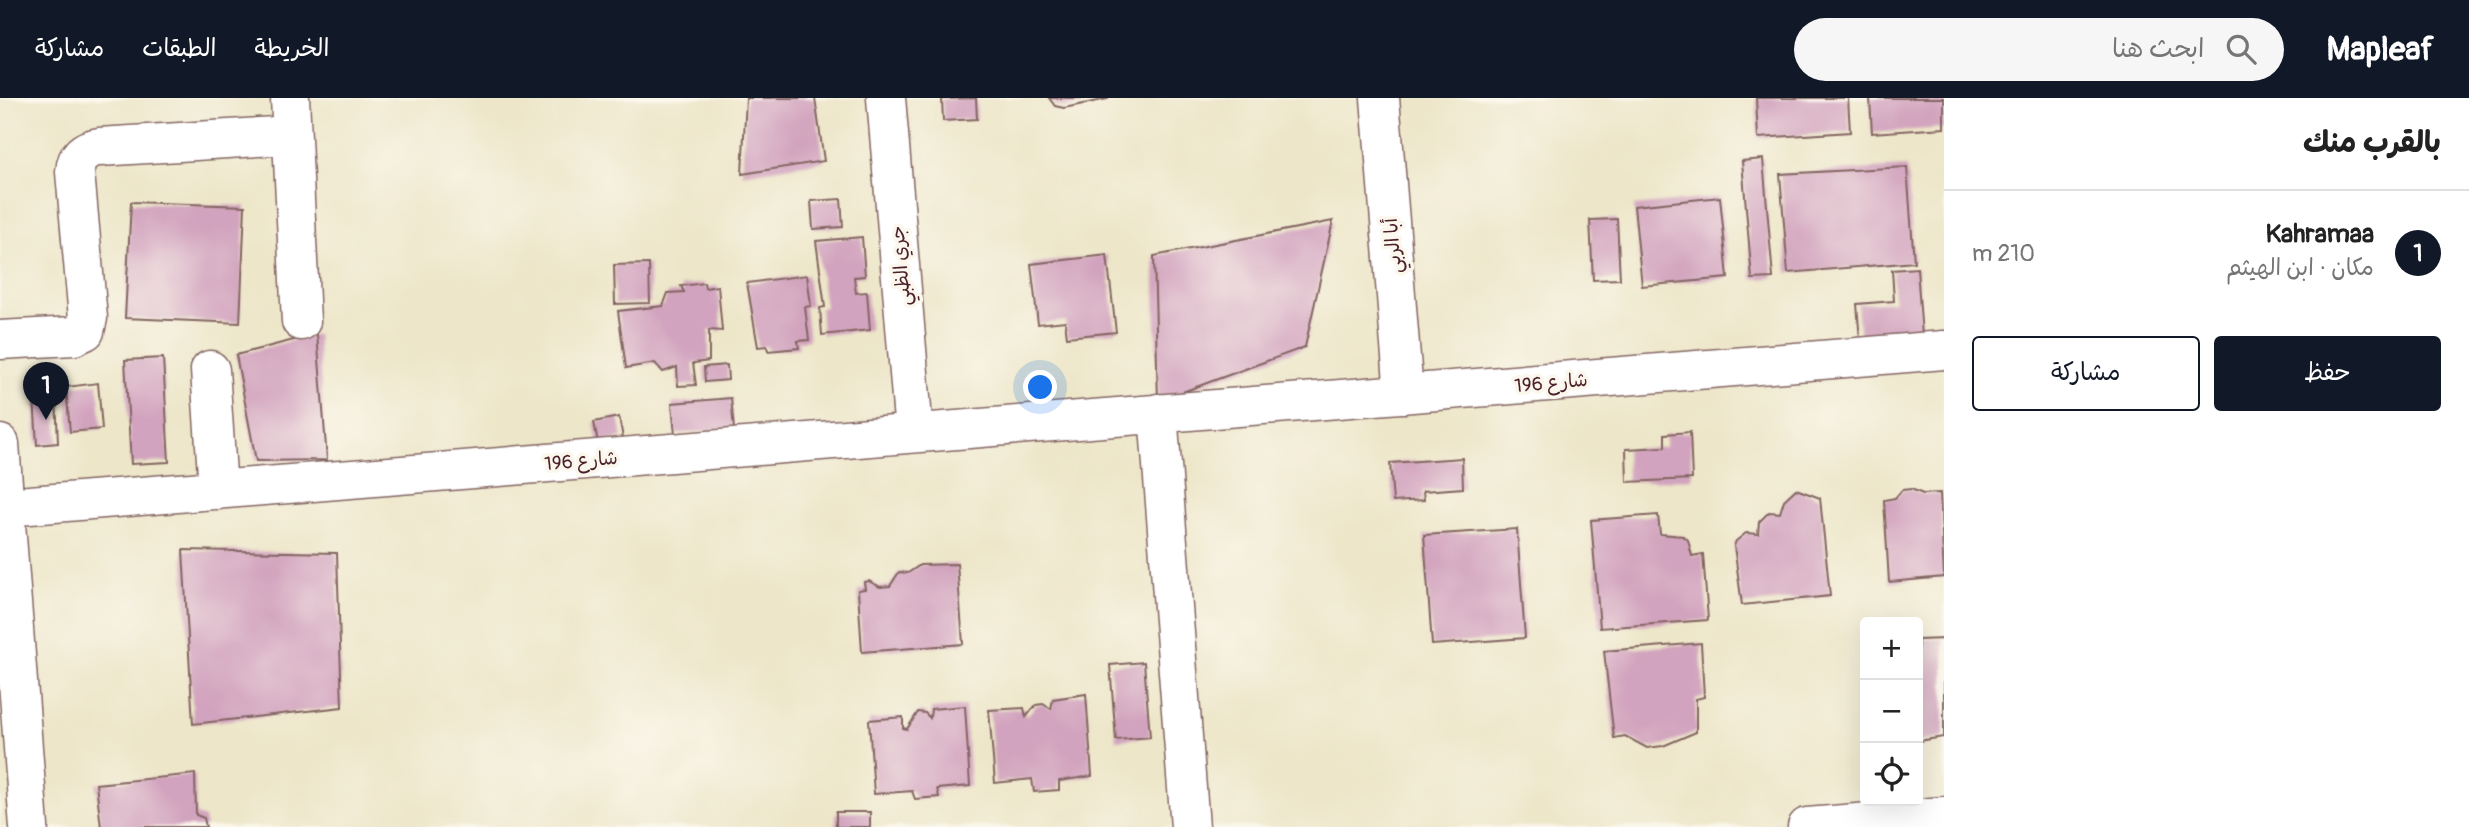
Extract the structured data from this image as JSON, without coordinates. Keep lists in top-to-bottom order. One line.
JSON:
{"streets":{"street":["أبا الربي","جري الظبي","شارع 196"]},"crossings":[["أبا الربي","شارع 196"],["جري الظبي","شارع 196"]],"page":{"header":"Mapleaf","search":"ابحث هنا","nav":["الخريطة","الطبقات","مشاركة"],"heading":"بالقرب منك","list":[{"mark":"1","name":"Kahramaa","note":"مكان · ابن الهيثم","value":"210 m"}],"buttons":["حفظ","مشاركة"],"pins":"1","map_buttons":["+","−"]}}
